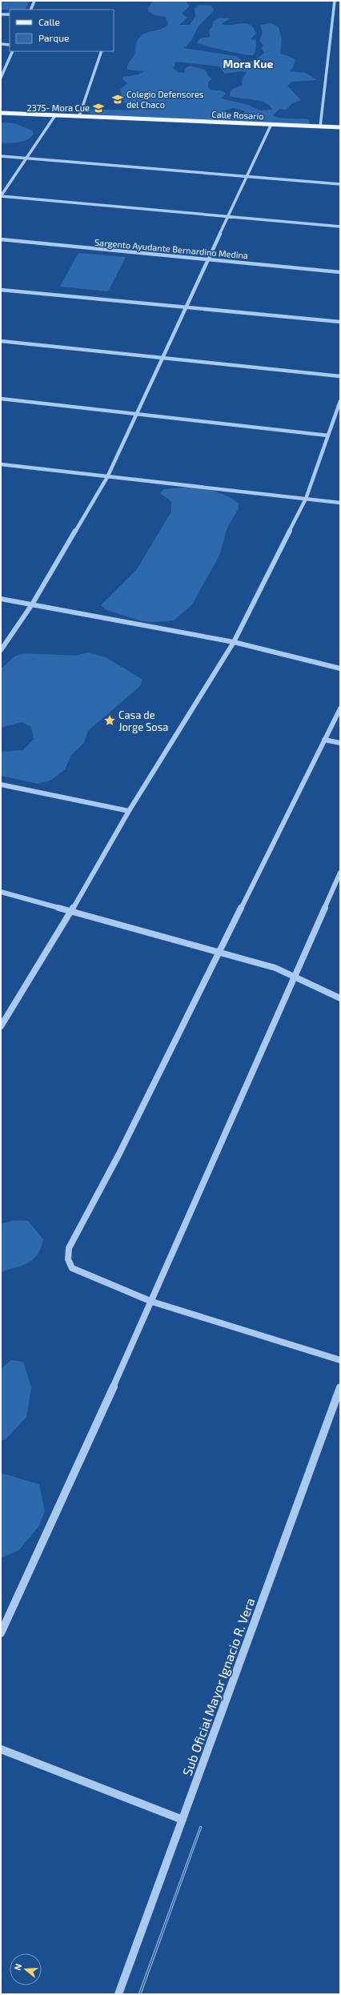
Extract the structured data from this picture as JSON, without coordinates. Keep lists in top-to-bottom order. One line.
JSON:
{"streets":{"main road":["Calle Rosario"],"street":["Sargento Ayudante Bernardino Medina","Sub Oficial Mayor Ignacio R. Vera"]},"districts":["Mora Kue"],"places":{"school or university":["Colegio Defensores del Chaco","2375- Mora Cue"],"place":["Casa de Jorge Sosa"]},"legend":["Calle","Parque"],"north":"left"}
